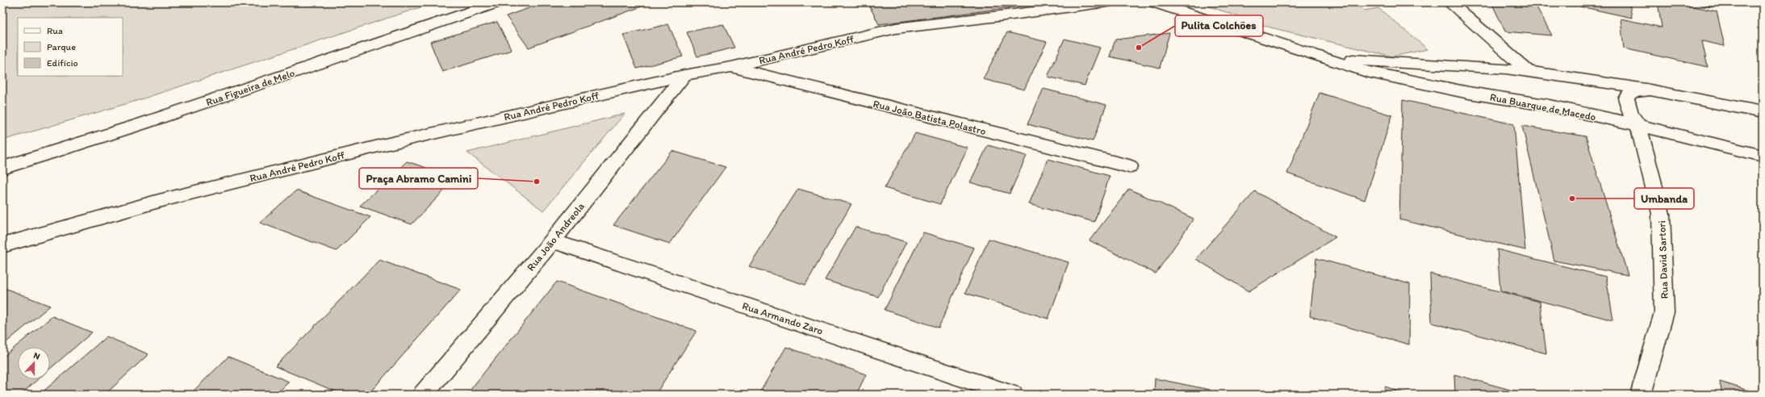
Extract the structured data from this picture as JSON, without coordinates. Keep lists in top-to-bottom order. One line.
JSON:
{"streets":{"street":["Rua André Pedro Koff","Rua Figueira de Melo","Rua Buarque de Macedo","Rua João Batista Polastro","Rua João Andreola","Rua David Sartori","Rua Armando Zaro"]},"crossings":[["Rua André Pedro Koff","Rua João Batista Polastro"],["Rua André Pedro Koff","Rua João Andreola"],["Rua Buarque de Macedo","Rua David Sartori"],["Rua João Andreola","Rua Armando Zaro"]],"places":["Pulita Colchões","Praça Abramo Camini","Umbanda"],"legend":["Rua","Parque","Edifício"],"north":"top"}
